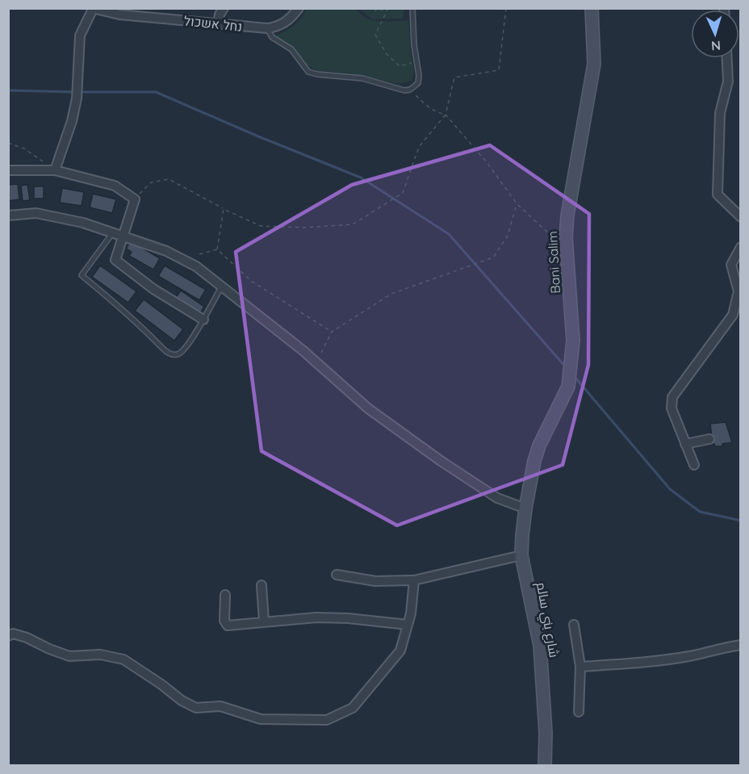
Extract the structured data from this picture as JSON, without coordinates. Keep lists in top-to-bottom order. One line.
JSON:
{"streets":{"street":["נחל אשכול","Bani Salim","شارع بني سالم"]},"crossings":[["Bani Salim","شارع بني سالم"]],"north":"bottom"}
